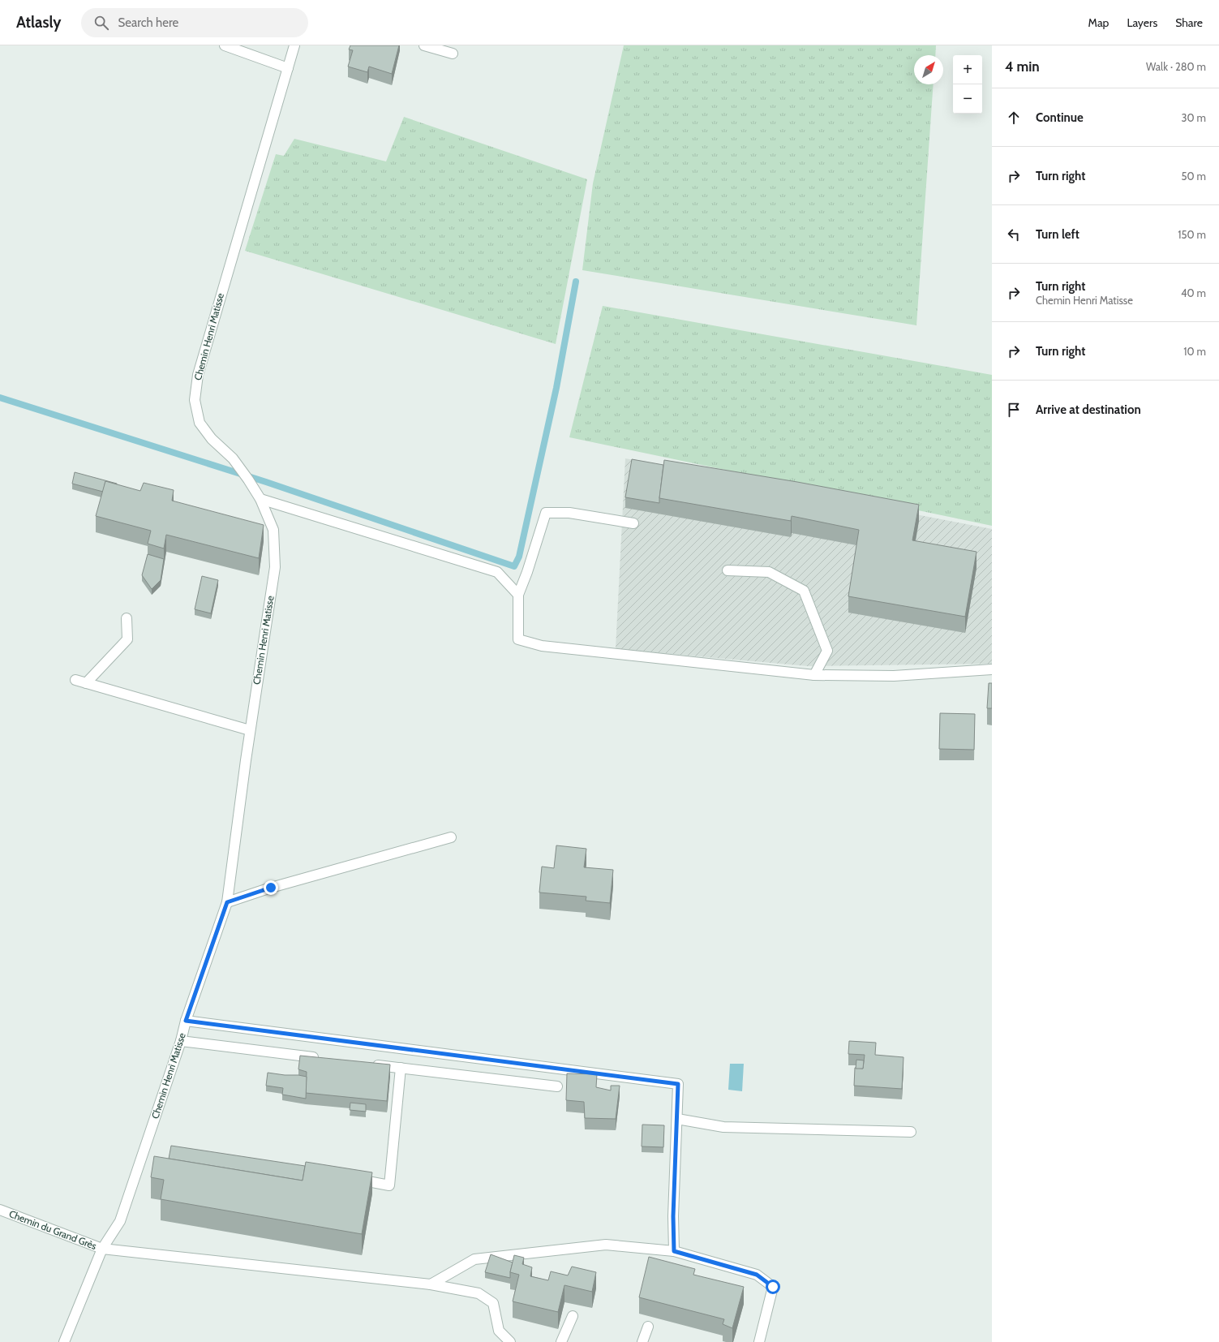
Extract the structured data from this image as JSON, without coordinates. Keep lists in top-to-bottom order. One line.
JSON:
{"streets":{"street":["Chemin Henri Matisse","Chemin du Grand Grès"]},"crossings":[["Chemin Henri Matisse","Chemin du Grand Grès"]],"north":"top right","page":{"header":"Atlasly","search":"Search here","nav":["Map","Layers","Share"],"heading":["4 min","Walk · 280 m"],"map_buttons":["+","−"],"list":[["Continue","30 m"],["Turn right","50 m"],["Turn left","150 m"],["Turn right","Chemin Henri Matisse","40 m"],["Turn right","10 m"],"Arrive at destination"]}}
